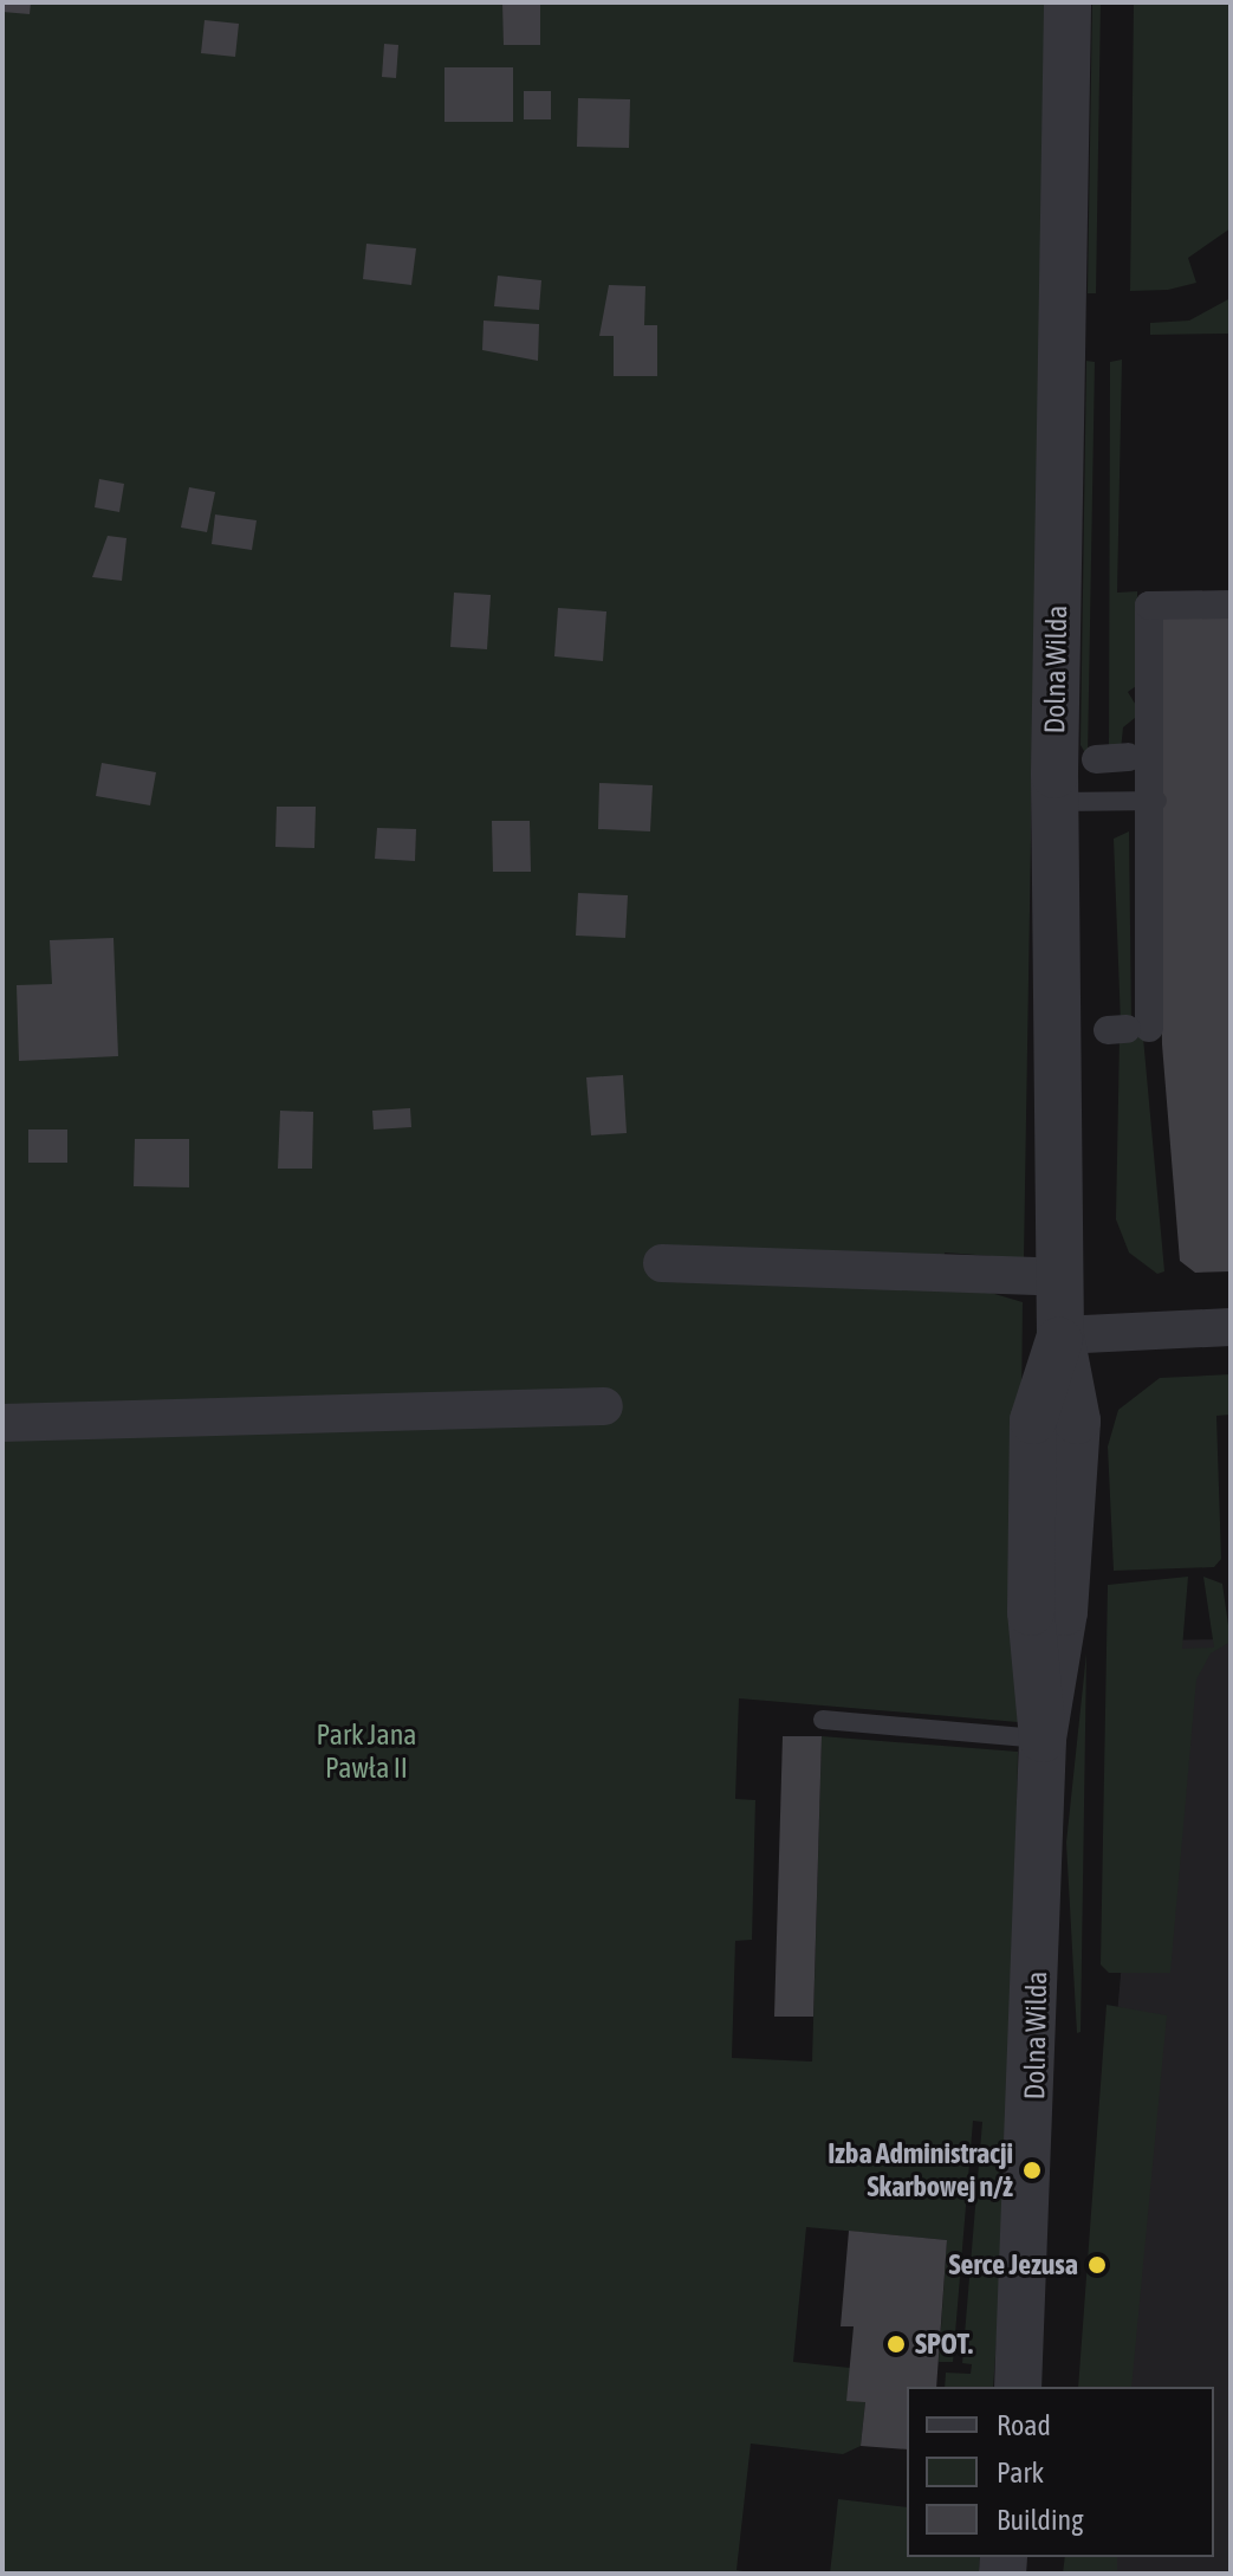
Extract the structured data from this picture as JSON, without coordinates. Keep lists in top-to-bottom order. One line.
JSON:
{"streets":{"street":["Dolna Wilda"]},"parks":["Park Jana Pawła II"],"places":["Izba Administracji Skarbowej n/ż","Serce Jezusa","SPOT."],"legend":["Road","Park","Building"]}
